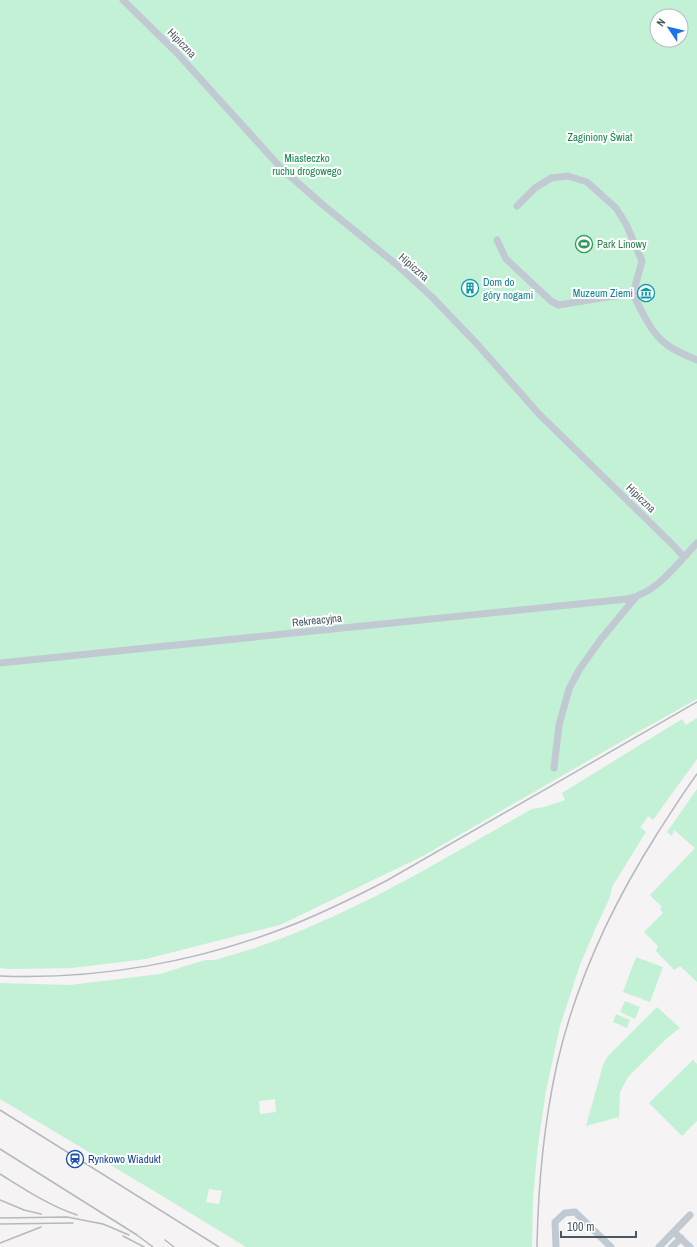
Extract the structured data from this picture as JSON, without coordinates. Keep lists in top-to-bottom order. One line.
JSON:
{"streets":{"street":["Hipiczna","Rekreacyjna"]},"crossings":[["Hipiczna","Rekreacyjna"]],"parks":["Zaginiony Świat","Miasteczko ruchu drogowego"],"places":{"sports":["Park Linowy"],"building":["Dom do góry nogami"],"museum":["Muzeum Ziemi"],"station":["Rynkowo Wiadukt"]},"scale_bar":"100 m","north":"top left"}
